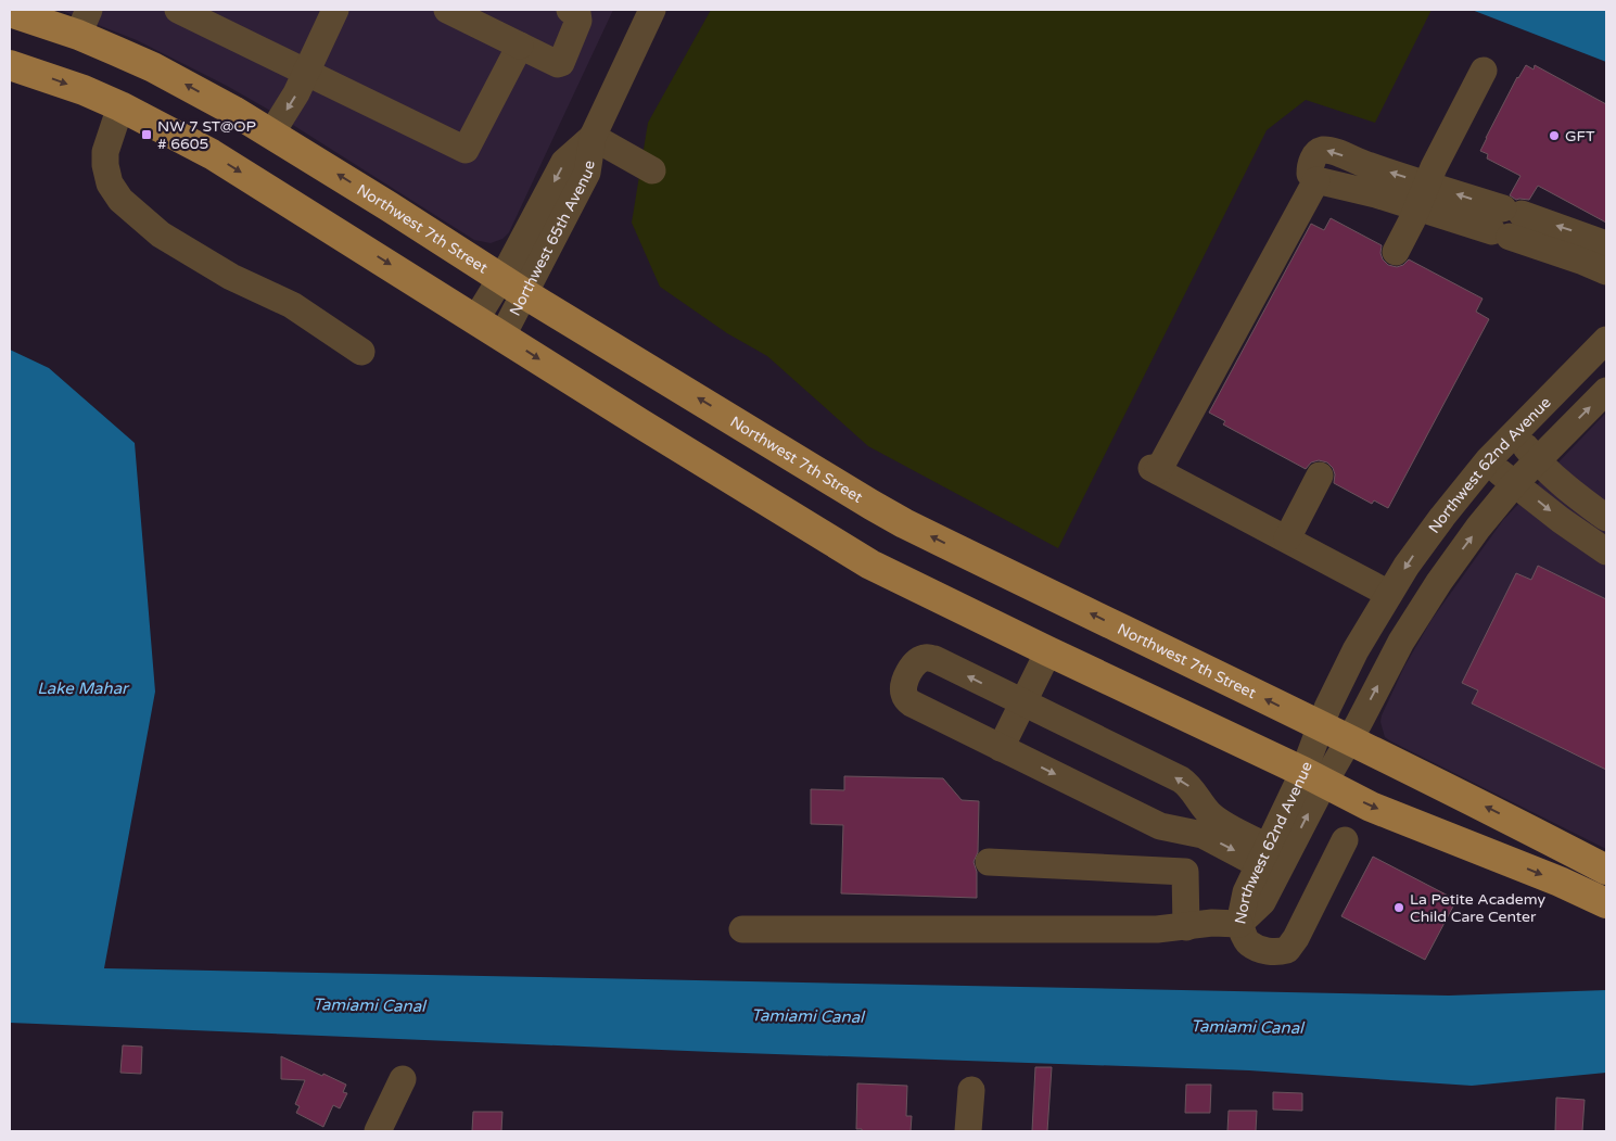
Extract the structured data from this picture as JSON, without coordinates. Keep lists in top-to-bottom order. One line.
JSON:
{"streets":{"main road":["Northwest 7th Street"],"street":["Northwest 65th Avenue","Northwest 62nd Avenue"]},"crossings":[["Northwest 7th Street","Northwest 65th Avenue"],["Northwest 7th Street","Northwest 62nd Avenue"]],"water":["Lake Mahar","Tamiami Canal"],"places":{"transit":["NW 7 ST@OP # 6605"],"other":["GFT","La Petite Academy Child Care Center"]}}
